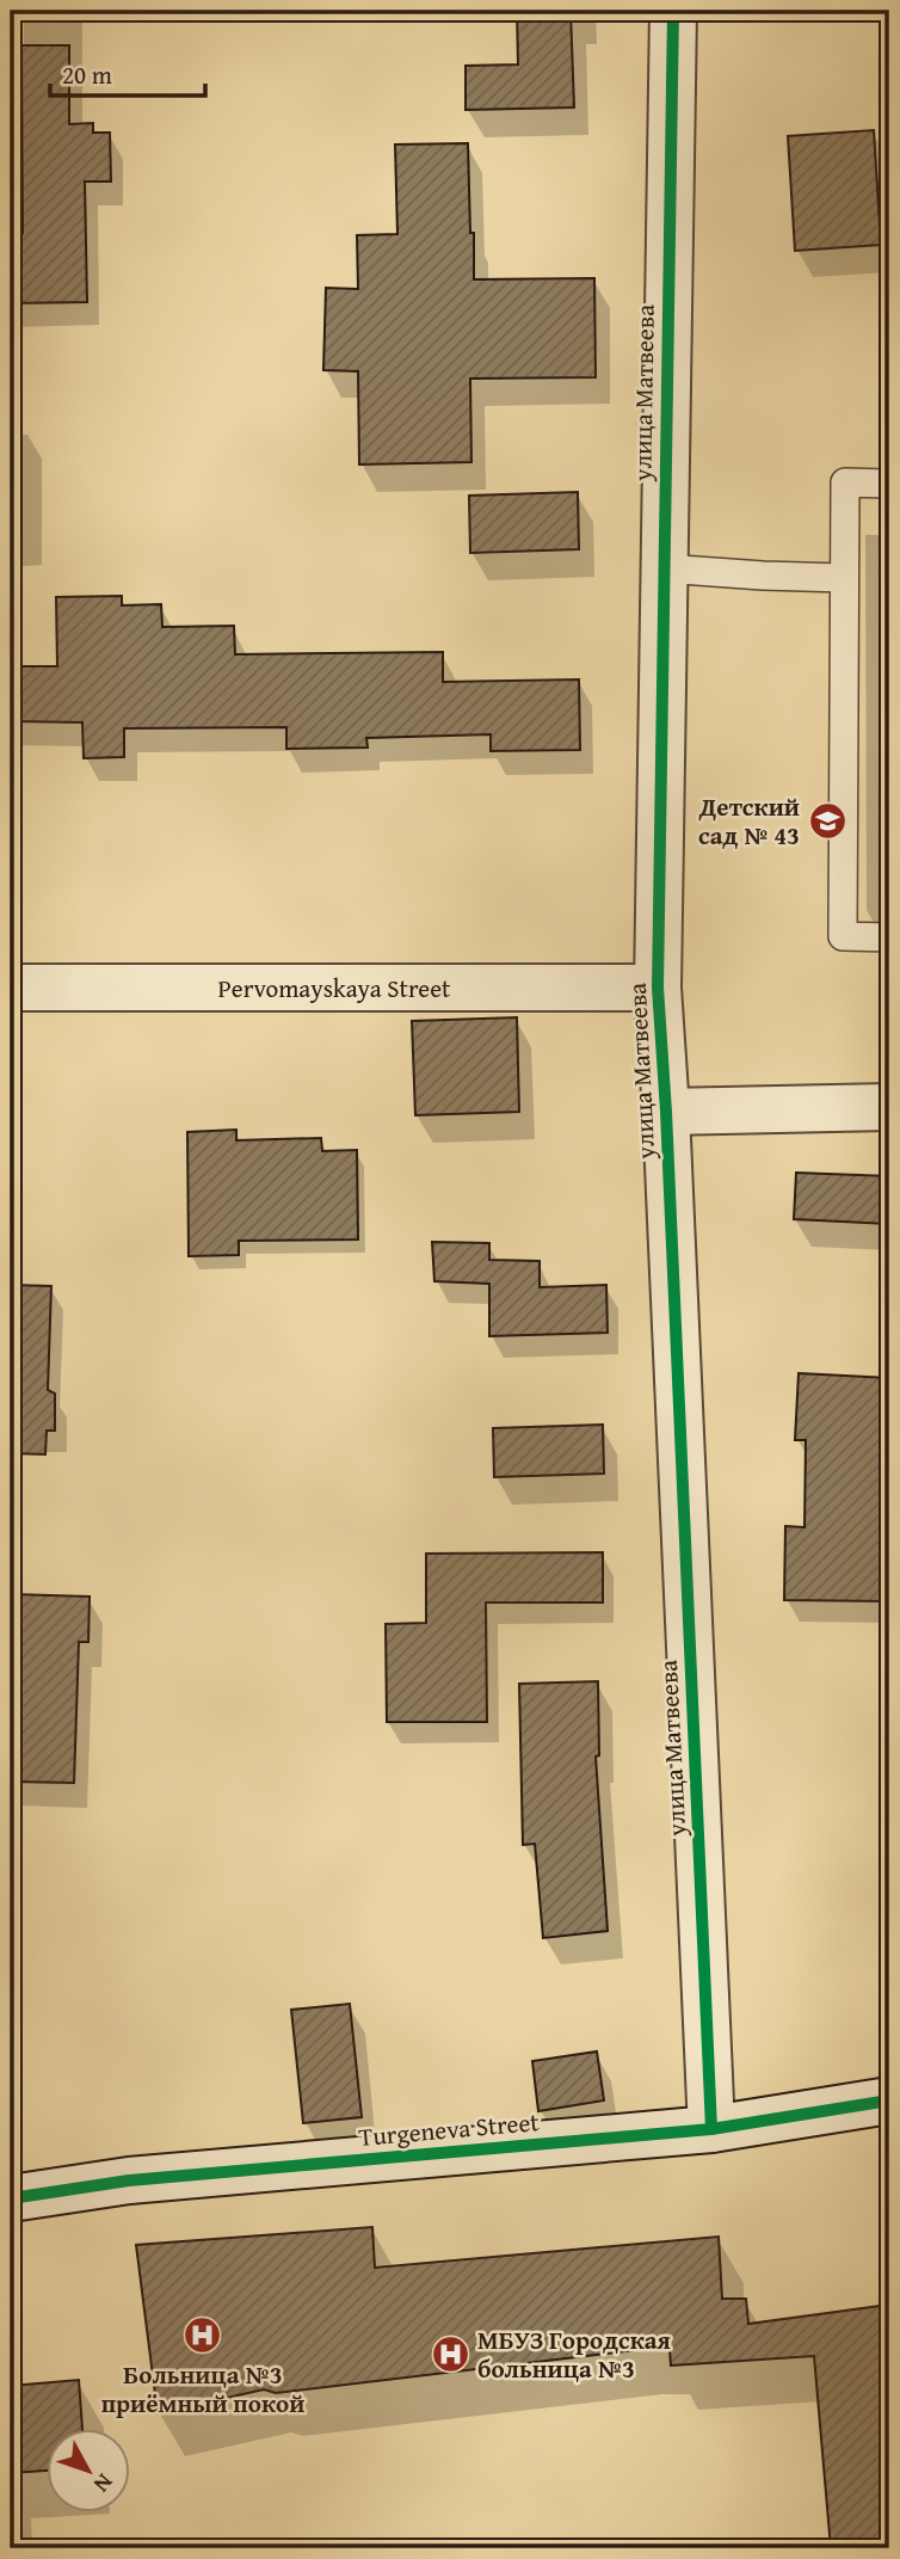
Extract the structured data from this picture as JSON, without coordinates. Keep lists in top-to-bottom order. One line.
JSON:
{"streets":{"street":["улица Матвеева","Pervomayskaya Street","Turgeneva Street"]},"crossings":[["улица Матвеева","Pervomayskaya Street"],["улица Матвеева","Turgeneva Street"]],"places":{"school or university":["Детский сад № 43"],"hospital":["Больница №3 приёмный покой","МБУЗ Городская больница №3"]},"scale_bar":"20 m","north":"bottom right"}
